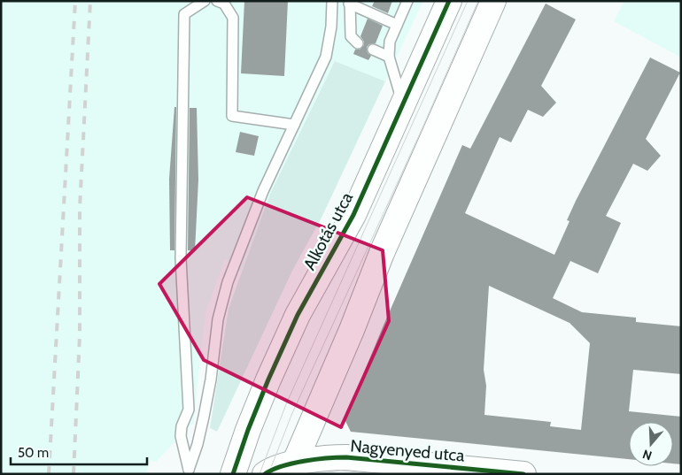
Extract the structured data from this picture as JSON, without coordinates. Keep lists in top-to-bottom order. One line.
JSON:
{"streets":{"main road":["Alkotás utca","Nagyenyed utca"]},"scale_bar":"50 m","north":"bottom"}
